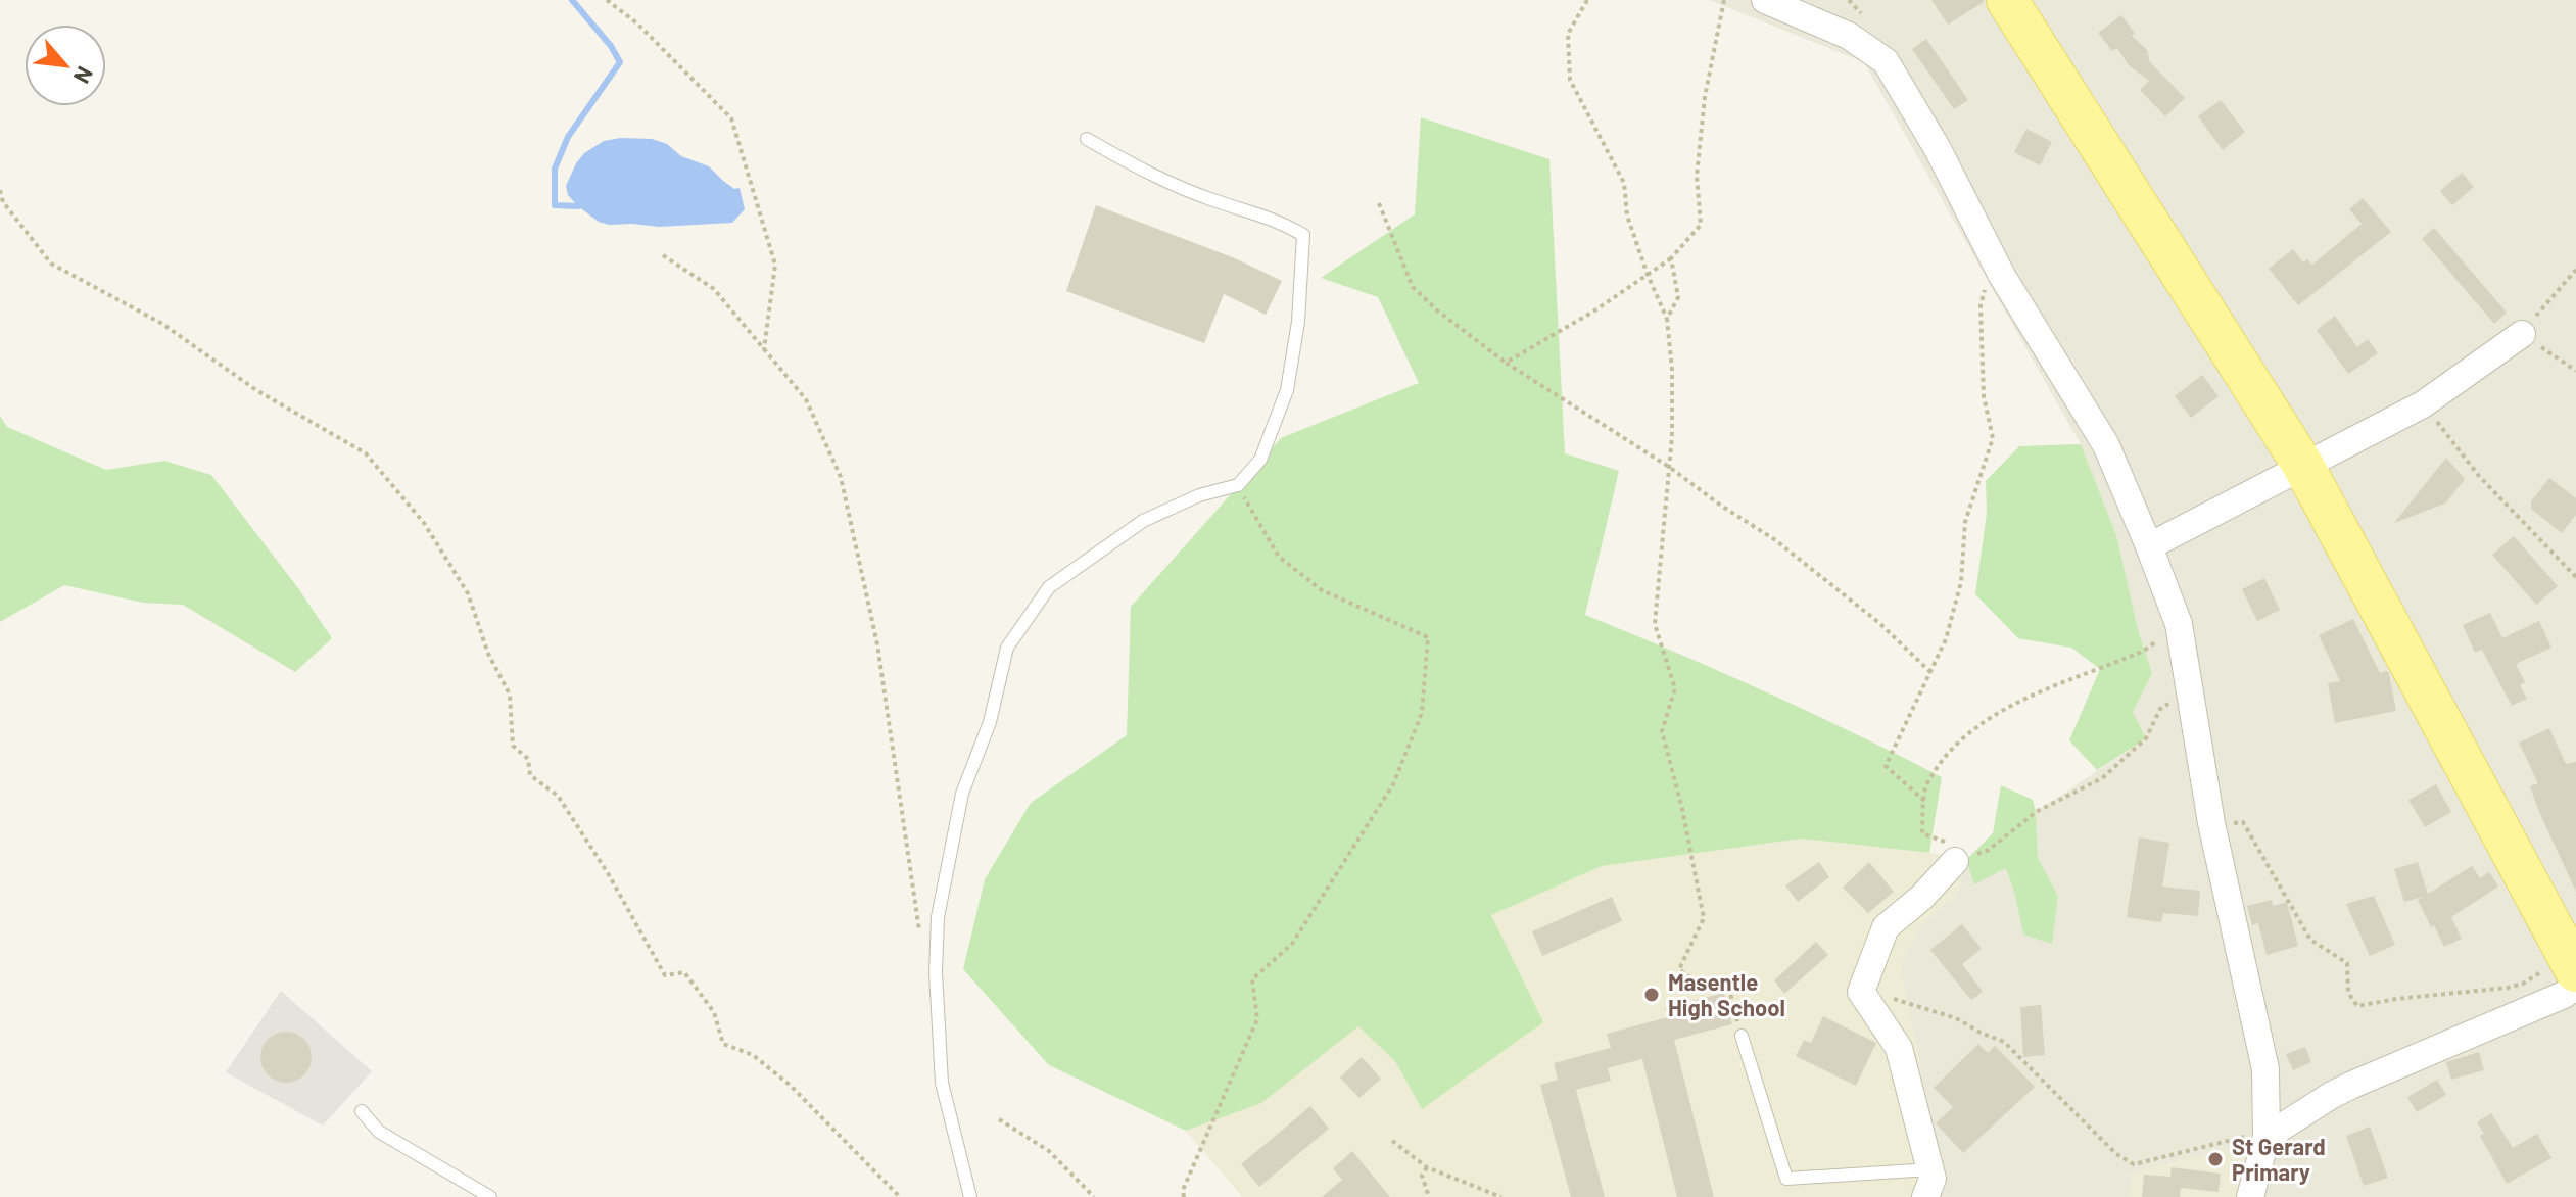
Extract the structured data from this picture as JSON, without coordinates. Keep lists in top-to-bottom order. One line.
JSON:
{"places":["Masentle High School","St Gerard Primary"],"north":"bottom right"}
